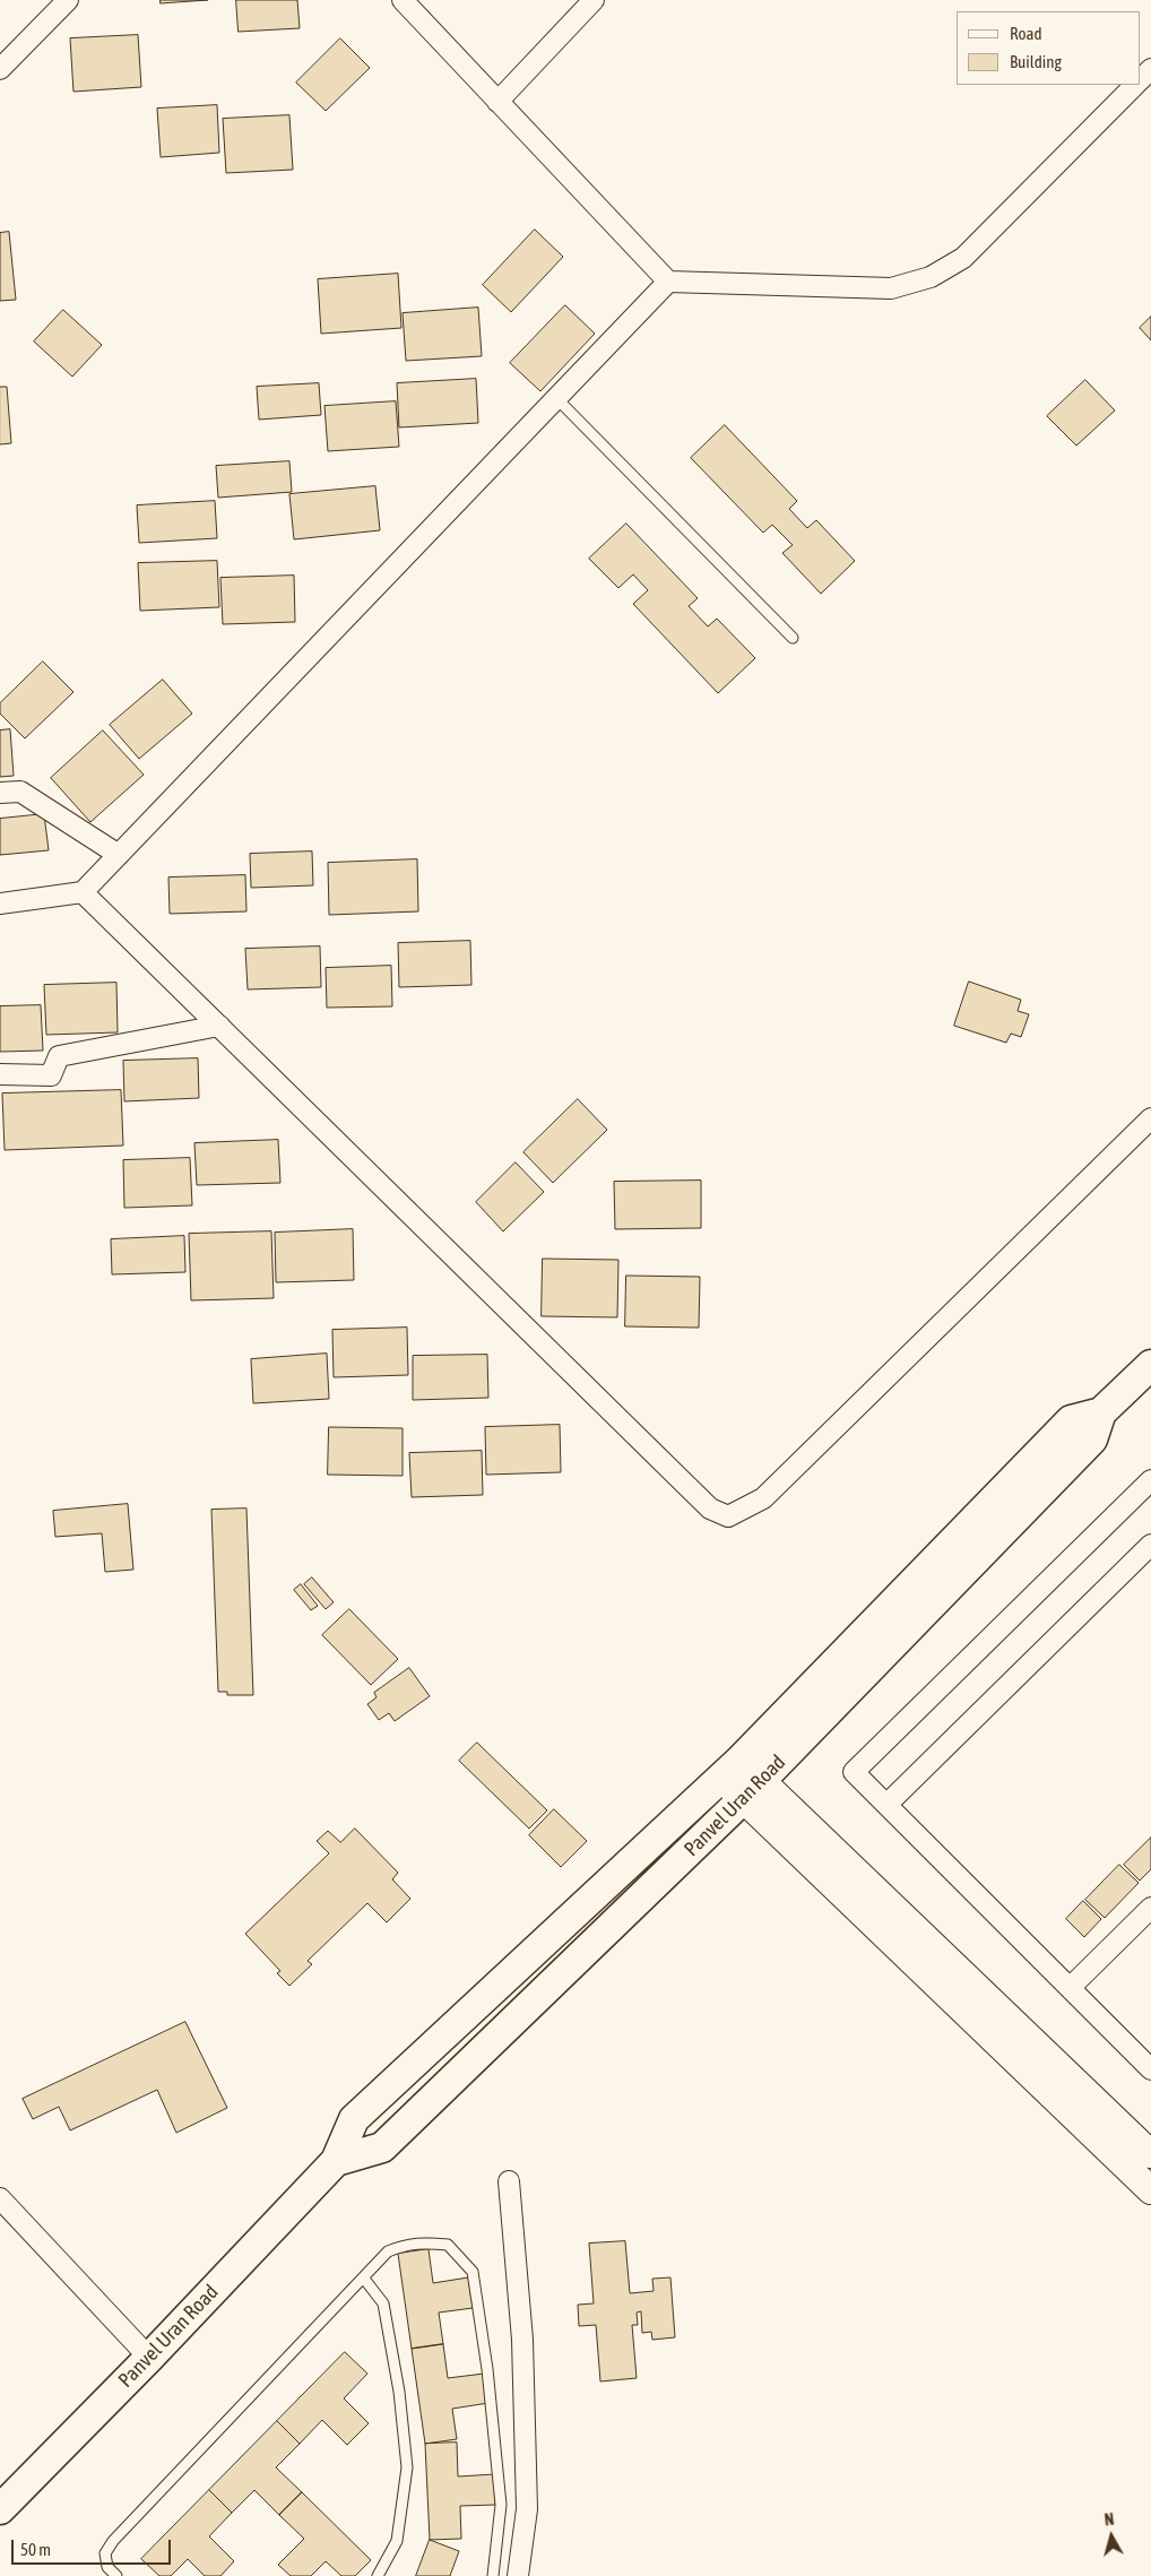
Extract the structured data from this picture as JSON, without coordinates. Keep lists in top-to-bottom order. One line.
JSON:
{"streets":{"main road":["Panvel Uran Road"]},"legend":["Road","Building"],"scale_bar":"50 m","north":"top"}
